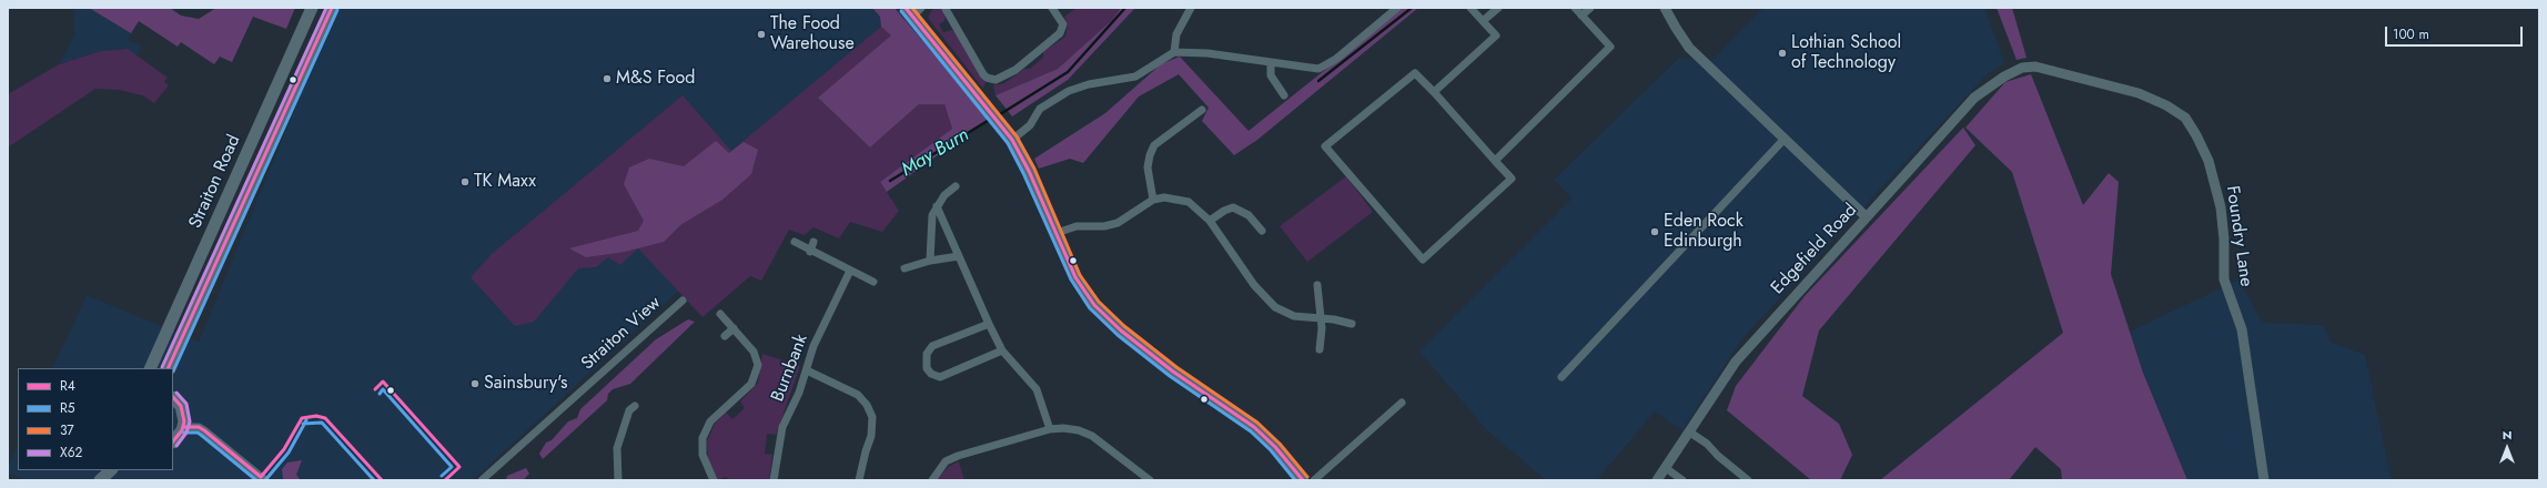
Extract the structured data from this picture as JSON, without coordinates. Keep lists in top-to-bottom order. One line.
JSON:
{"streets":{"main road":["Straiton Road"],"street":["Foundry Lane","Edgefield Road","Straiton View","Burnbank"]},"crossings":[["Foundry Lane","Edgefield Road"]],"water":["May Burn"],"places":["The Food Warehouse","Lothian School of Technology","M&S Food","TK Maxx","Eden Rock Edinburgh","Sainsbury's"],"lines":["transit line R4","transit line 37","transit line X62","transit line R5"],"legend":["R4","R5","37","X62"],"scale_bar":"100 m","north":"top"}
